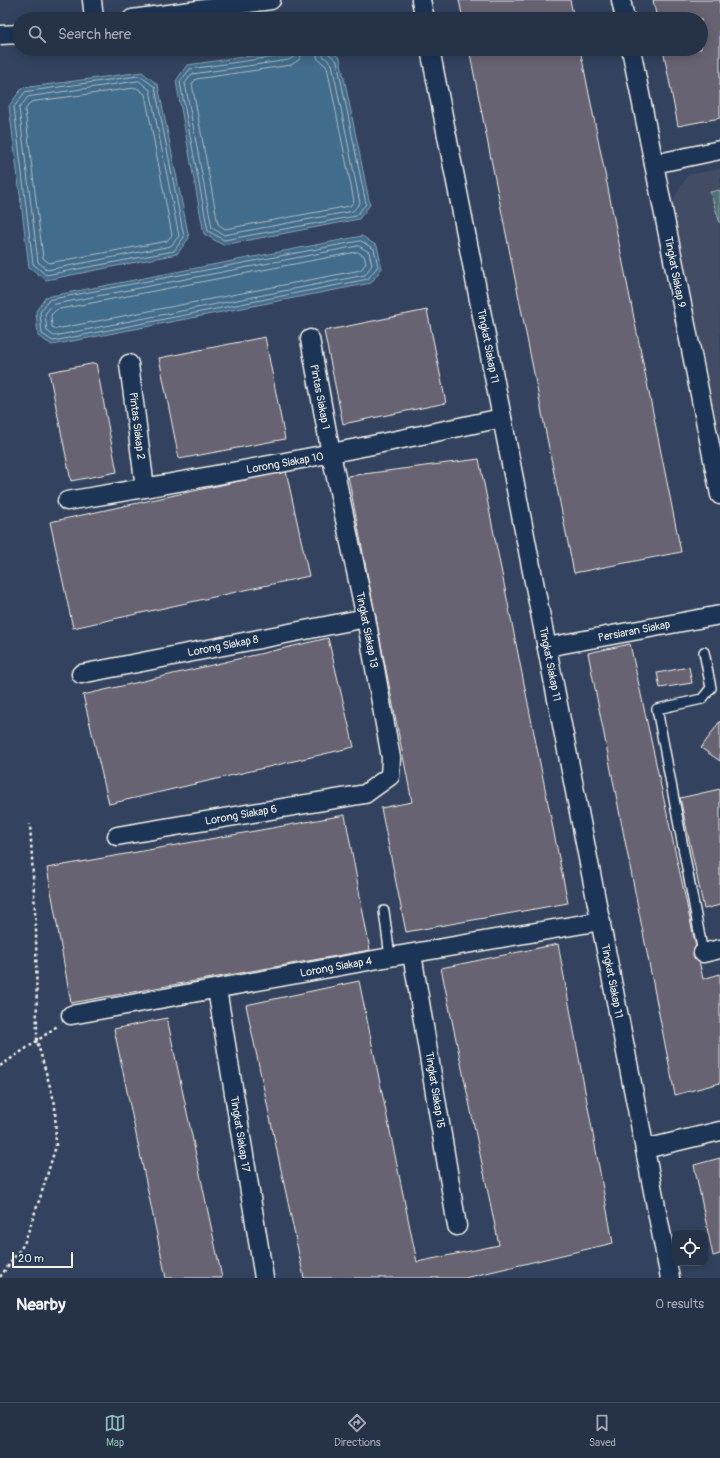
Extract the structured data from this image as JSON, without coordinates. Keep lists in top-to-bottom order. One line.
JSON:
{"streets":{"street":["Tingkat Siakap 9","Tingkat Siakap 11","Pintas Siakap 1","Pintas Siakap 2","Lorong Siakap 10","Tingkat Siakap 13","Persiaran Siakap","Lorong Siakap 8","Lorong Siakap 6","Lorong Siakap 4","Tingkat Siakap 15","Tingkat Siakap 17"]},"crossings":[["Tingkat Siakap 11","Lorong Siakap 10"],["Tingkat Siakap 11","Persiaran Siakap"],["Tingkat Siakap 11","Lorong Siakap 4"],["Pintas Siakap 1","Lorong Siakap 10"],["Pintas Siakap 1","Tingkat Siakap 13"],["Pintas Siakap 2","Lorong Siakap 10"],["Lorong Siakap 10","Tingkat Siakap 13"],["Tingkat Siakap 13","Lorong Siakap 8"],["Tingkat Siakap 13","Lorong Siakap 6"],["Lorong Siakap 4","Tingkat Siakap 15"],["Lorong Siakap 4","Tingkat Siakap 17"]],"scale_bar":"20 m","page":{"search":"Search here","scale":"20 m","heading":["Nearby","0 results"],"nav":["Map","Directions","Saved"]}}
